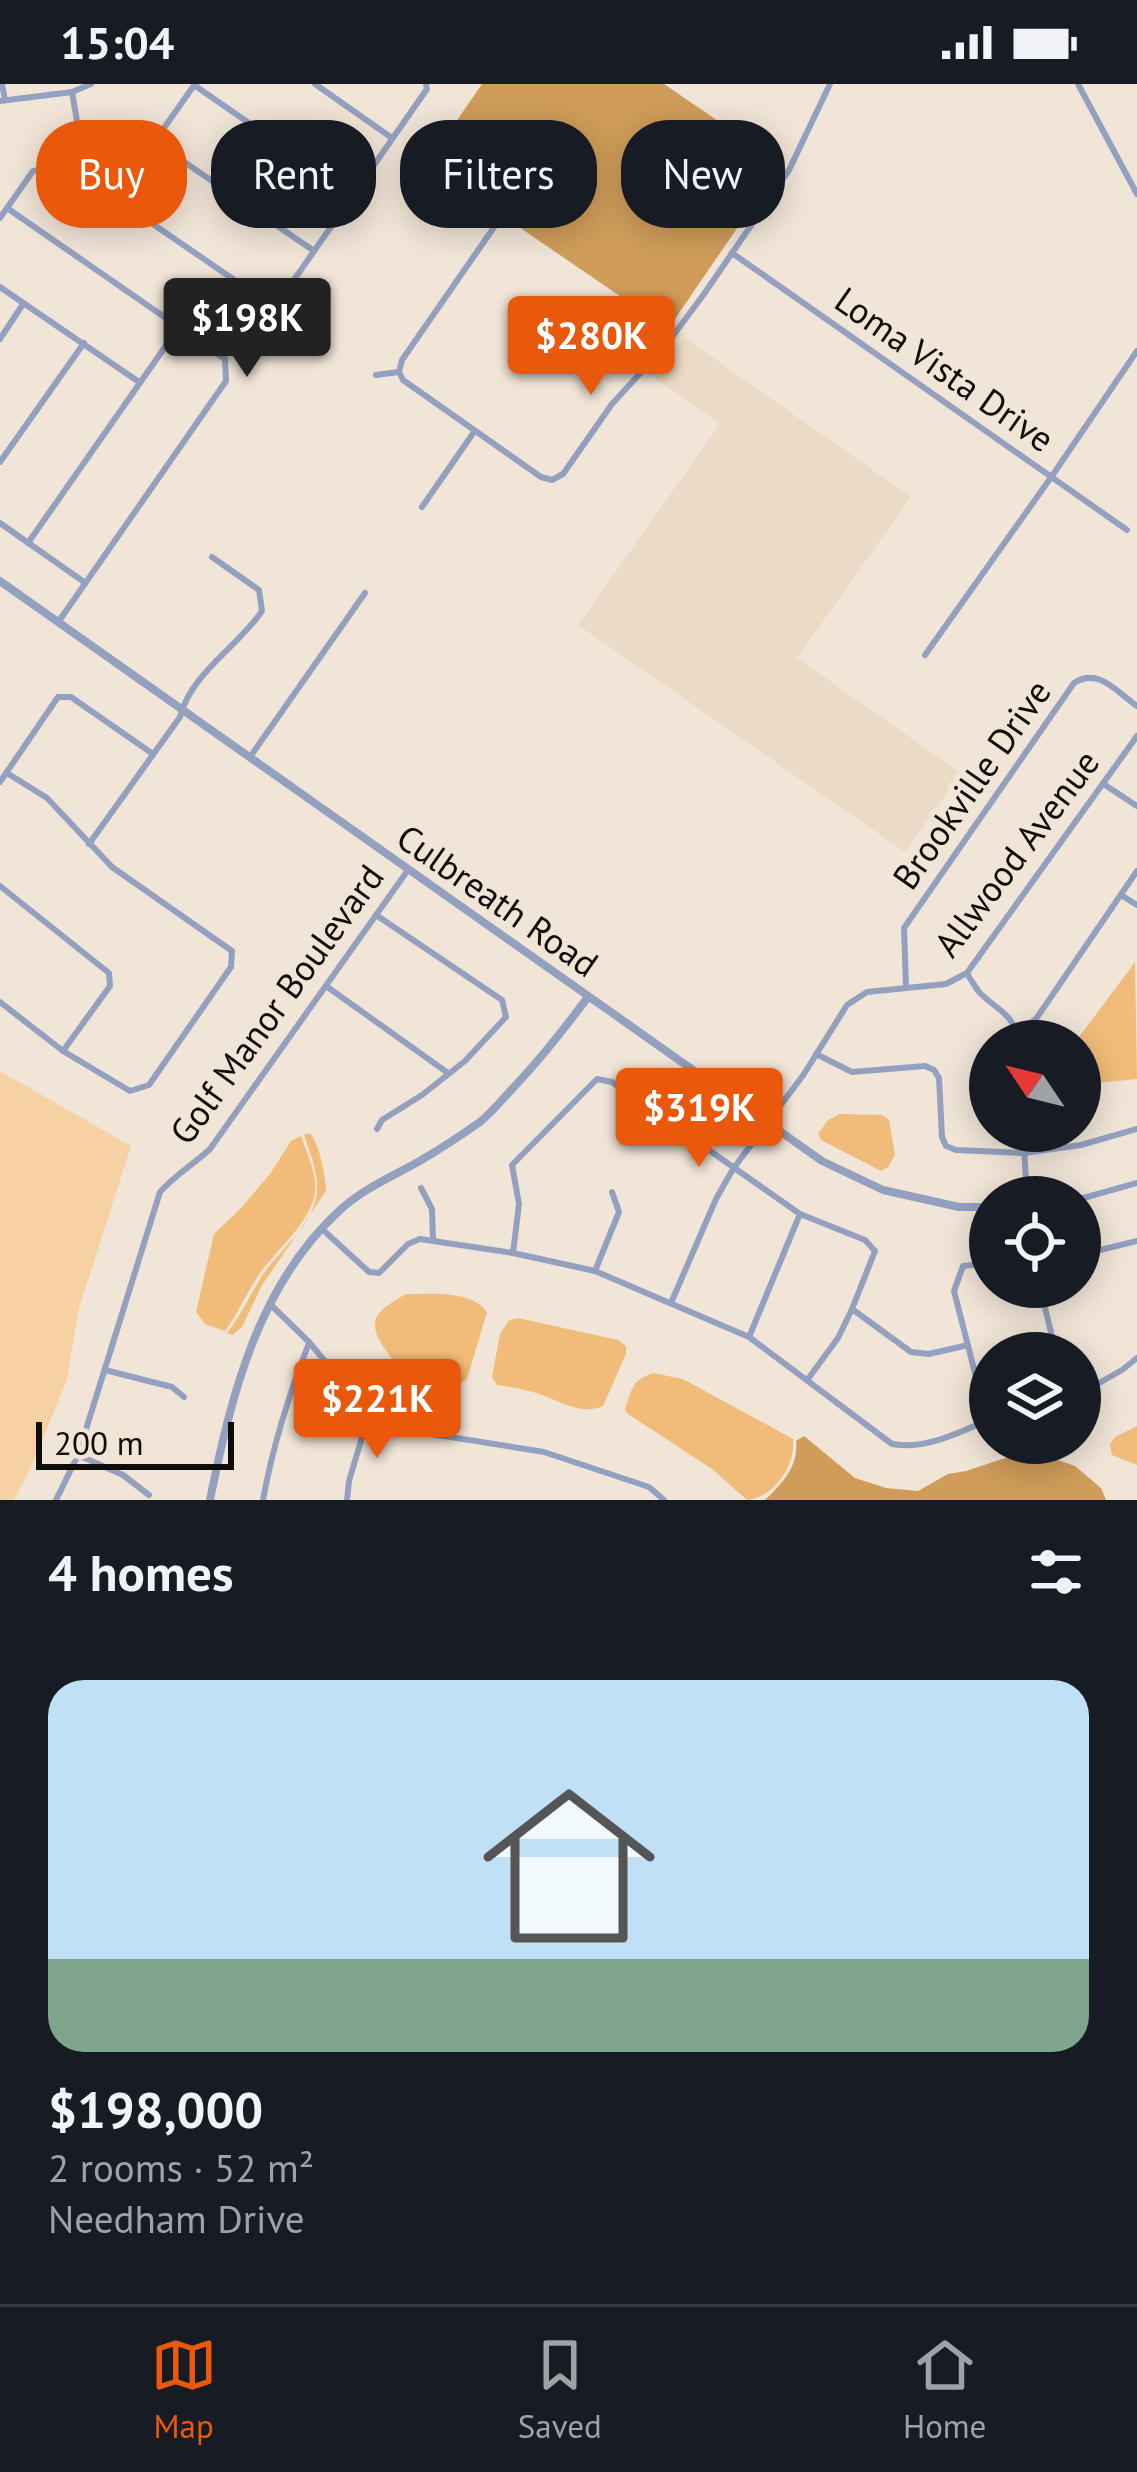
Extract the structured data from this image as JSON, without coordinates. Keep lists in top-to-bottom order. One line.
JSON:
{"streets":{"street":["Loma Vista Drive","Brookville Drive","Allwood Avenue","Culbreath Road","Golf Manor Boulevard"]},"crossings":[["Brookville Drive","Allwood Avenue"],["Allwood Avenue","Culbreath Road"],["Culbreath Road","Golf Manor Boulevard"]],"scale_bar":"200 m","north":"top left","page":{"status":"15:04","chip":["Buy","Rent","Filters","New"],"price":["$198K","$280K","$319K","$221K"],"scale":"200 m","heading":"4 homes","list":[{"name":"$198,000","note":"2 rooms · 52 m² · Needham Drive"}],"tabs":["Map","Saved","Home"]}}
